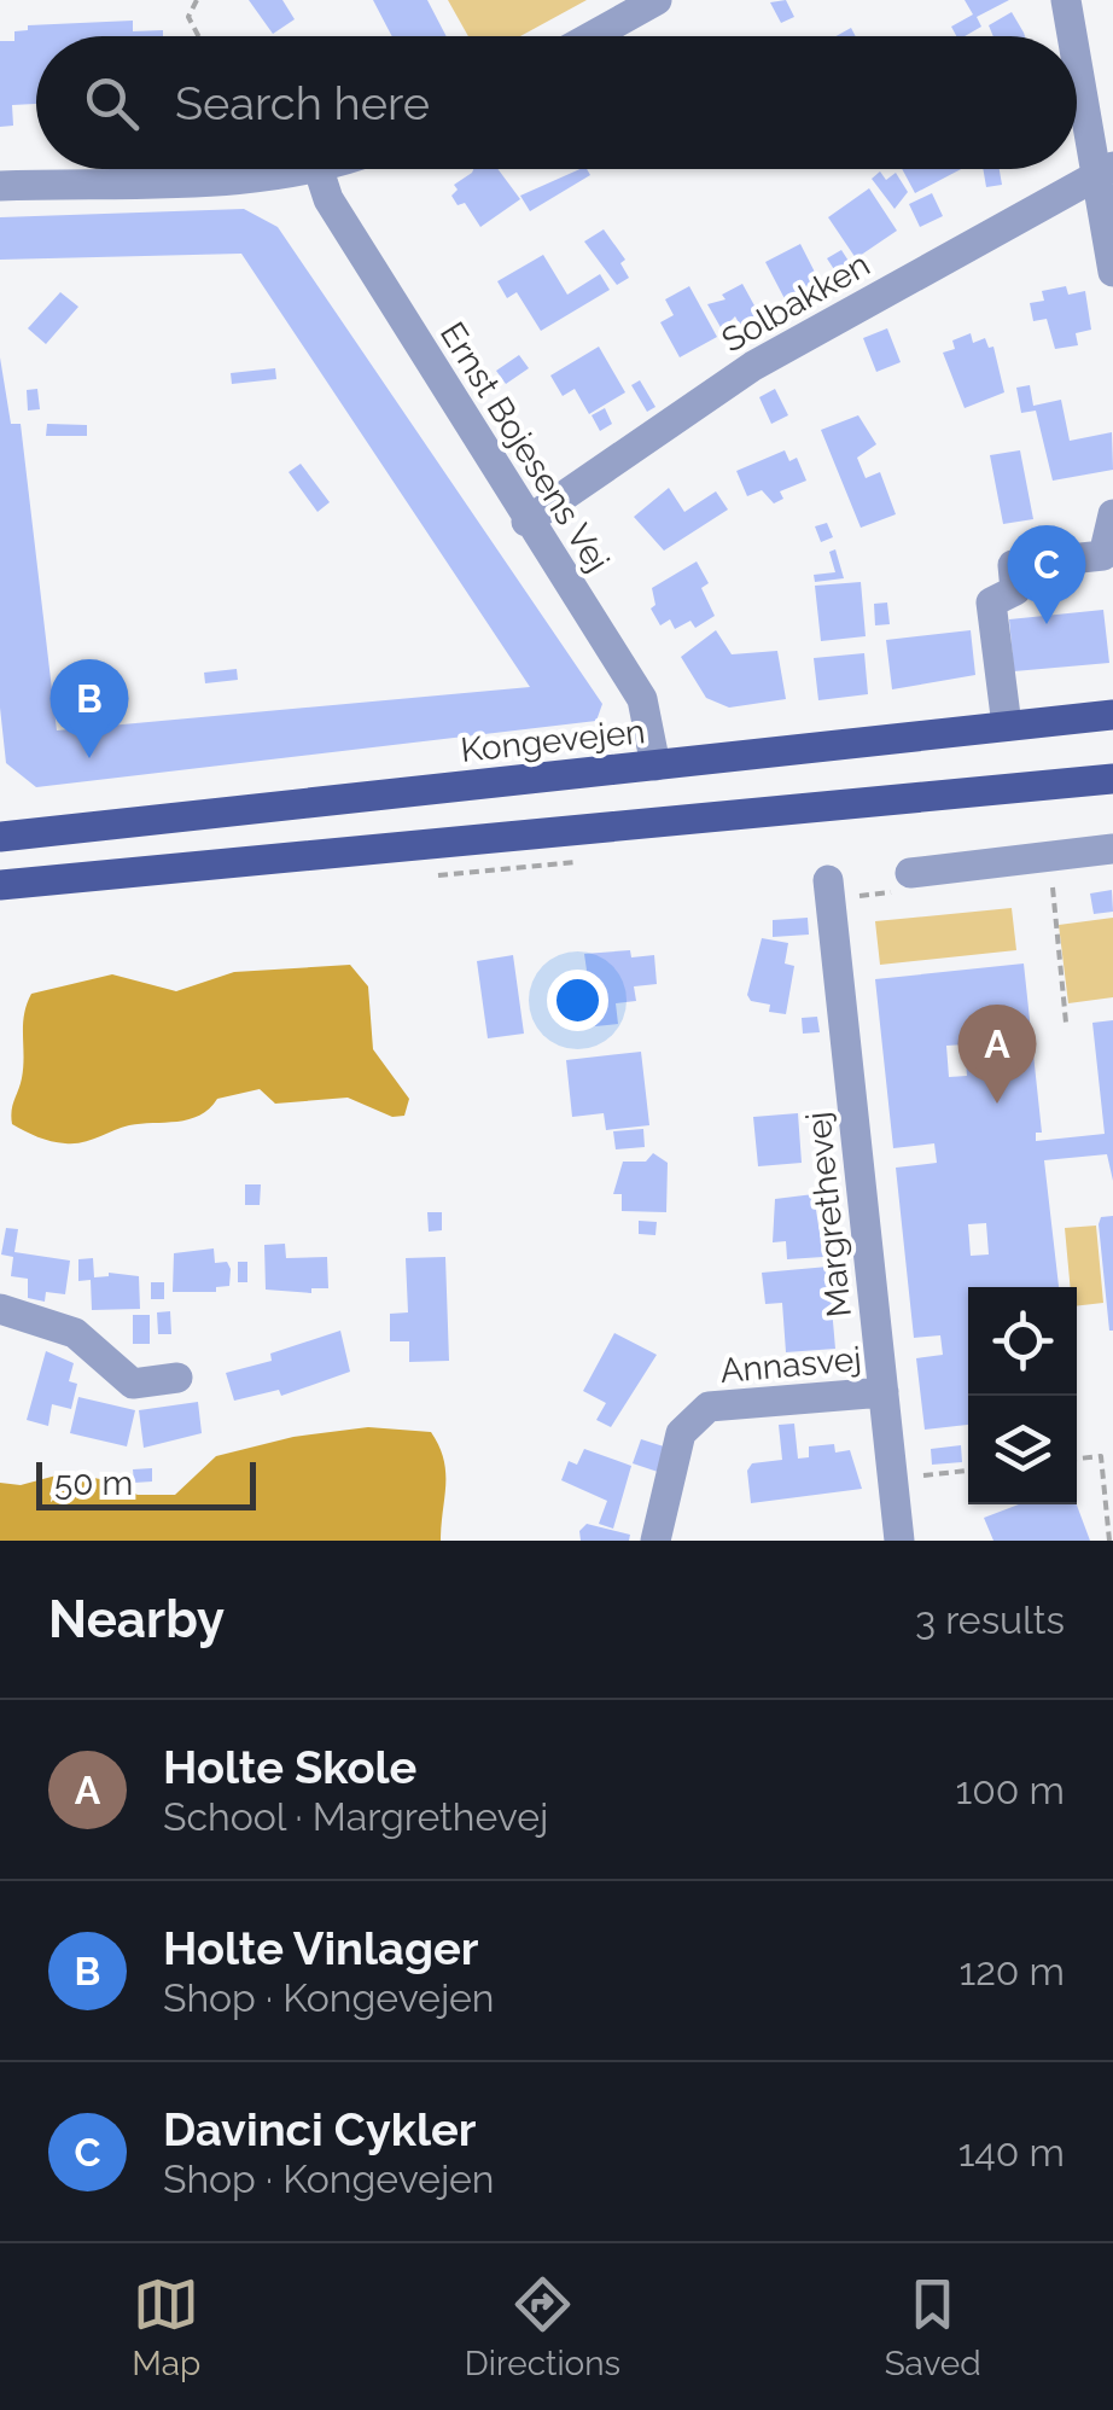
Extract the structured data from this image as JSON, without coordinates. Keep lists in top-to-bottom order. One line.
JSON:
{"streets":{"main road":["Kongevejen"],"street":["Solbakken","Ernst Bojesens Vej","Margrethevej","Annasvej"]},"crossings":[["Solbakken","Ernst Bojesens Vej"],["Ernst Bojesens Vej","Kongevejen"],["Margrethevej","Annasvej"]],"scale_bar":"50 m","page":{"search":"Search here","pins":["C","B","A"],"scale":"50 m","heading":["Nearby","3 results"],"list":[{"mark":"A","name":"Holte Skole","note":"School · Margrethevej","value":"100 m"},{"mark":"B","name":"Holte Vinlager","note":"Shop · Kongevejen","value":"120 m"},{"mark":"C","name":"Davinci Cykler","note":"Shop · Kongevejen","value":"140 m"}],"nav":["Map","Directions","Saved"]}}
